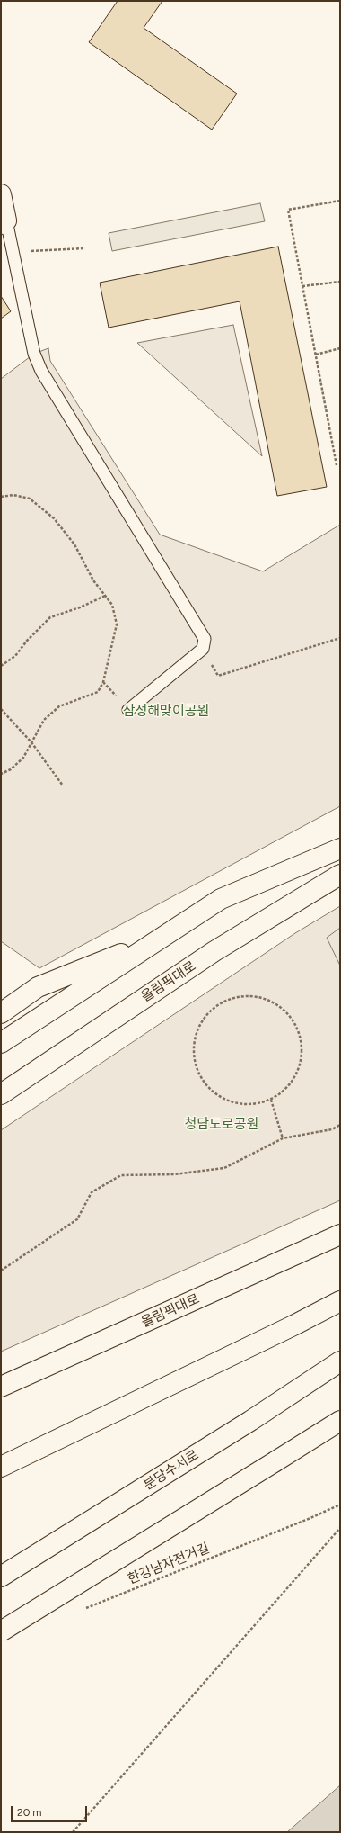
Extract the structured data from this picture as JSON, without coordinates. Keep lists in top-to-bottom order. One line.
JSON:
{"streets":{"main road":["올림픽대로","분당수서로"],"path":["한강남자전거길"]},"parks":["삼성해맞이공원","청담도로공원"],"scale_bar":"20 m"}
